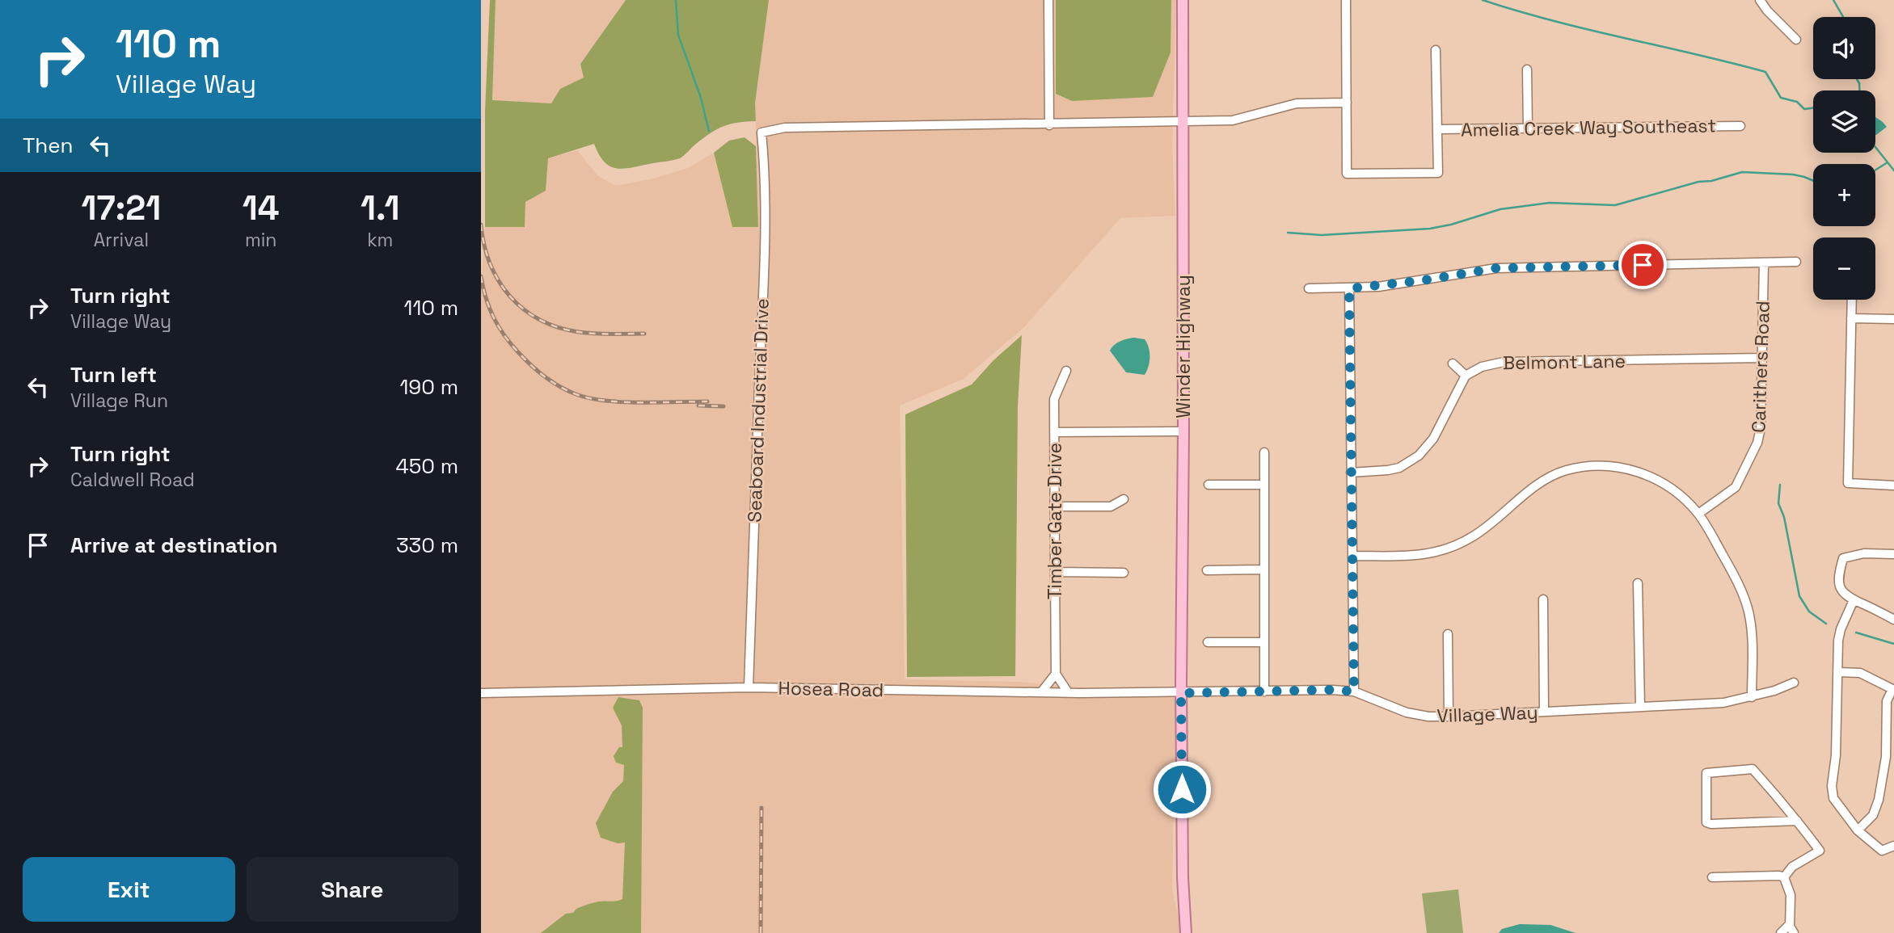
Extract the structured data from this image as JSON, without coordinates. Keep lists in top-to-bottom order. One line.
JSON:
{"streets":{"main road":["Winder Highway"],"street":["Amelia Creek Way Southeast","Belmont Lane","Carithers Road","Seaboard Industrial Drive","Timber Gate Drive","Hosea Road","Village Way"]},"crossings":[["Winder Highway","Hosea Road"],["Winder Highway","Village Way"],["Belmont Lane","Carithers Road"],["Seaboard Industrial Drive","Hosea Road"],["Hosea Road","Village Way"]],"page":{"turn":["110 m","Village Way"],"map_buttons":["+","−"],"then":"Then","eta":["17:21","Arrival","14","min","1.1","km"],"list":[{"name":"Turn right","note":"Village Way","value":"110 m"},{"name":"Turn left","note":"Village Run","value":"190 m"},{"name":"Turn right","note":"Caldwell Road","value":"450 m"},{"name":"Arrive at destination","value":"330 m"}],"buttons":["Exit","Share"]}}
